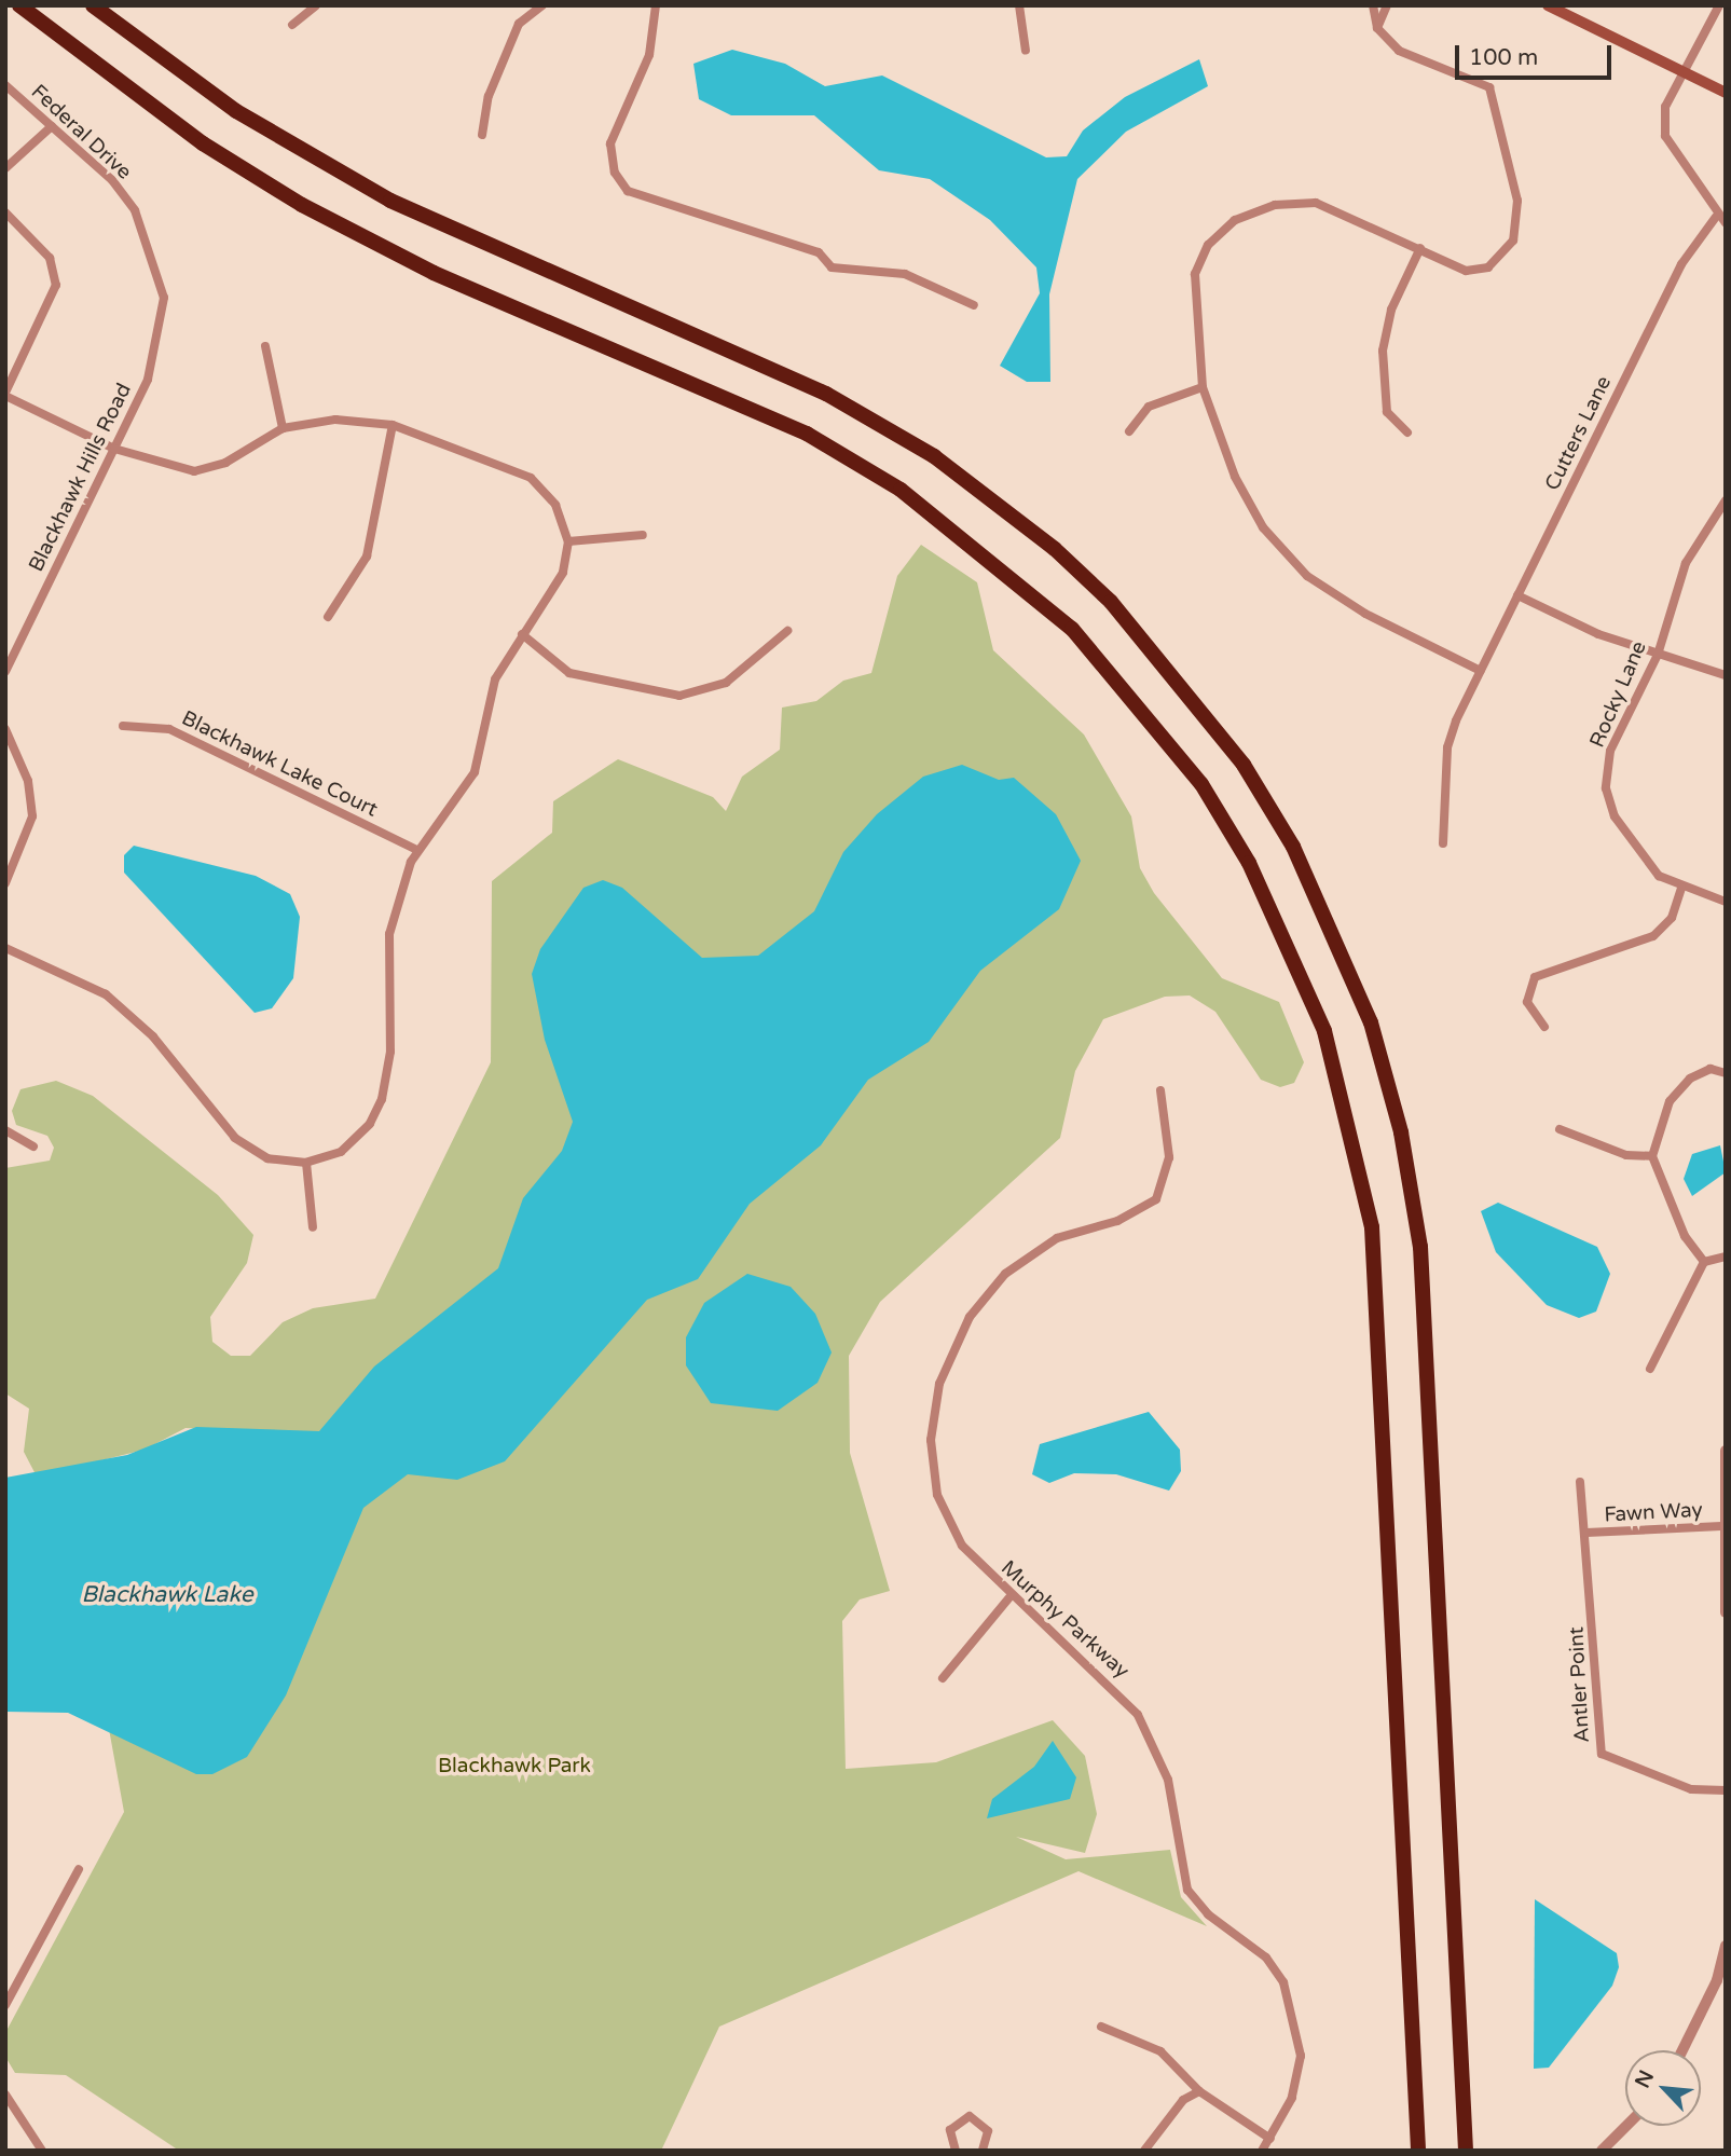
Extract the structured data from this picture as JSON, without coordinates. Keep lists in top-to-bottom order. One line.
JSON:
{"streets":{"street":["Federal Drive","Cutters Lane","Blackhawk Hills Road","Rocky Lane","Blackhawk Lake Court","Fawn Way","Murphy Parkway","Antler Point"]},"crossings":[["Federal Drive","Blackhawk Hills Road"],["Fawn Way","Antler Point"]],"water":["Blackhawk Lake"],"parks":["Blackhawk Park"],"scale_bar":"100 m","north":"top left"}
